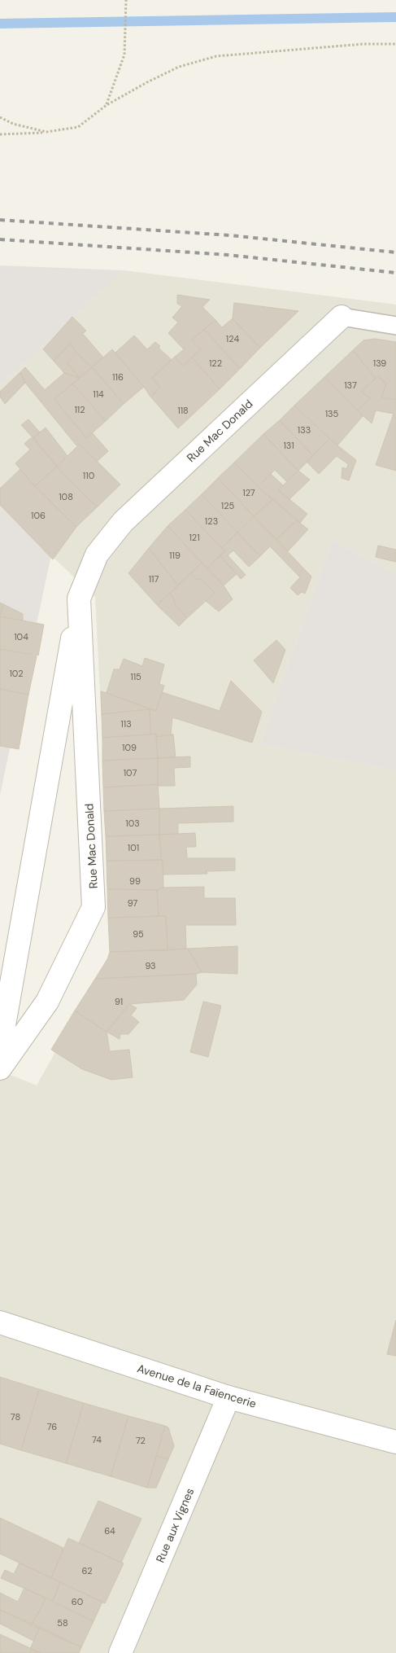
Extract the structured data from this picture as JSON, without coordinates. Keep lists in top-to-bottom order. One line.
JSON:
{"streets":{"street":["Rue Mac Donald","Avenue de la Faïencerie","Rue aux Vignes"]},"crossings":[["Avenue de la Faïencerie","Rue aux Vignes"]],"house_numbers":["124","122","139","116","137","114","112","118","135","133","131","110","127","108","125","106","123","121","119","117","104","102","115","113","109","107","103","101","99","97","95","93","91","78","76","74","72","64","62","60","58"]}
